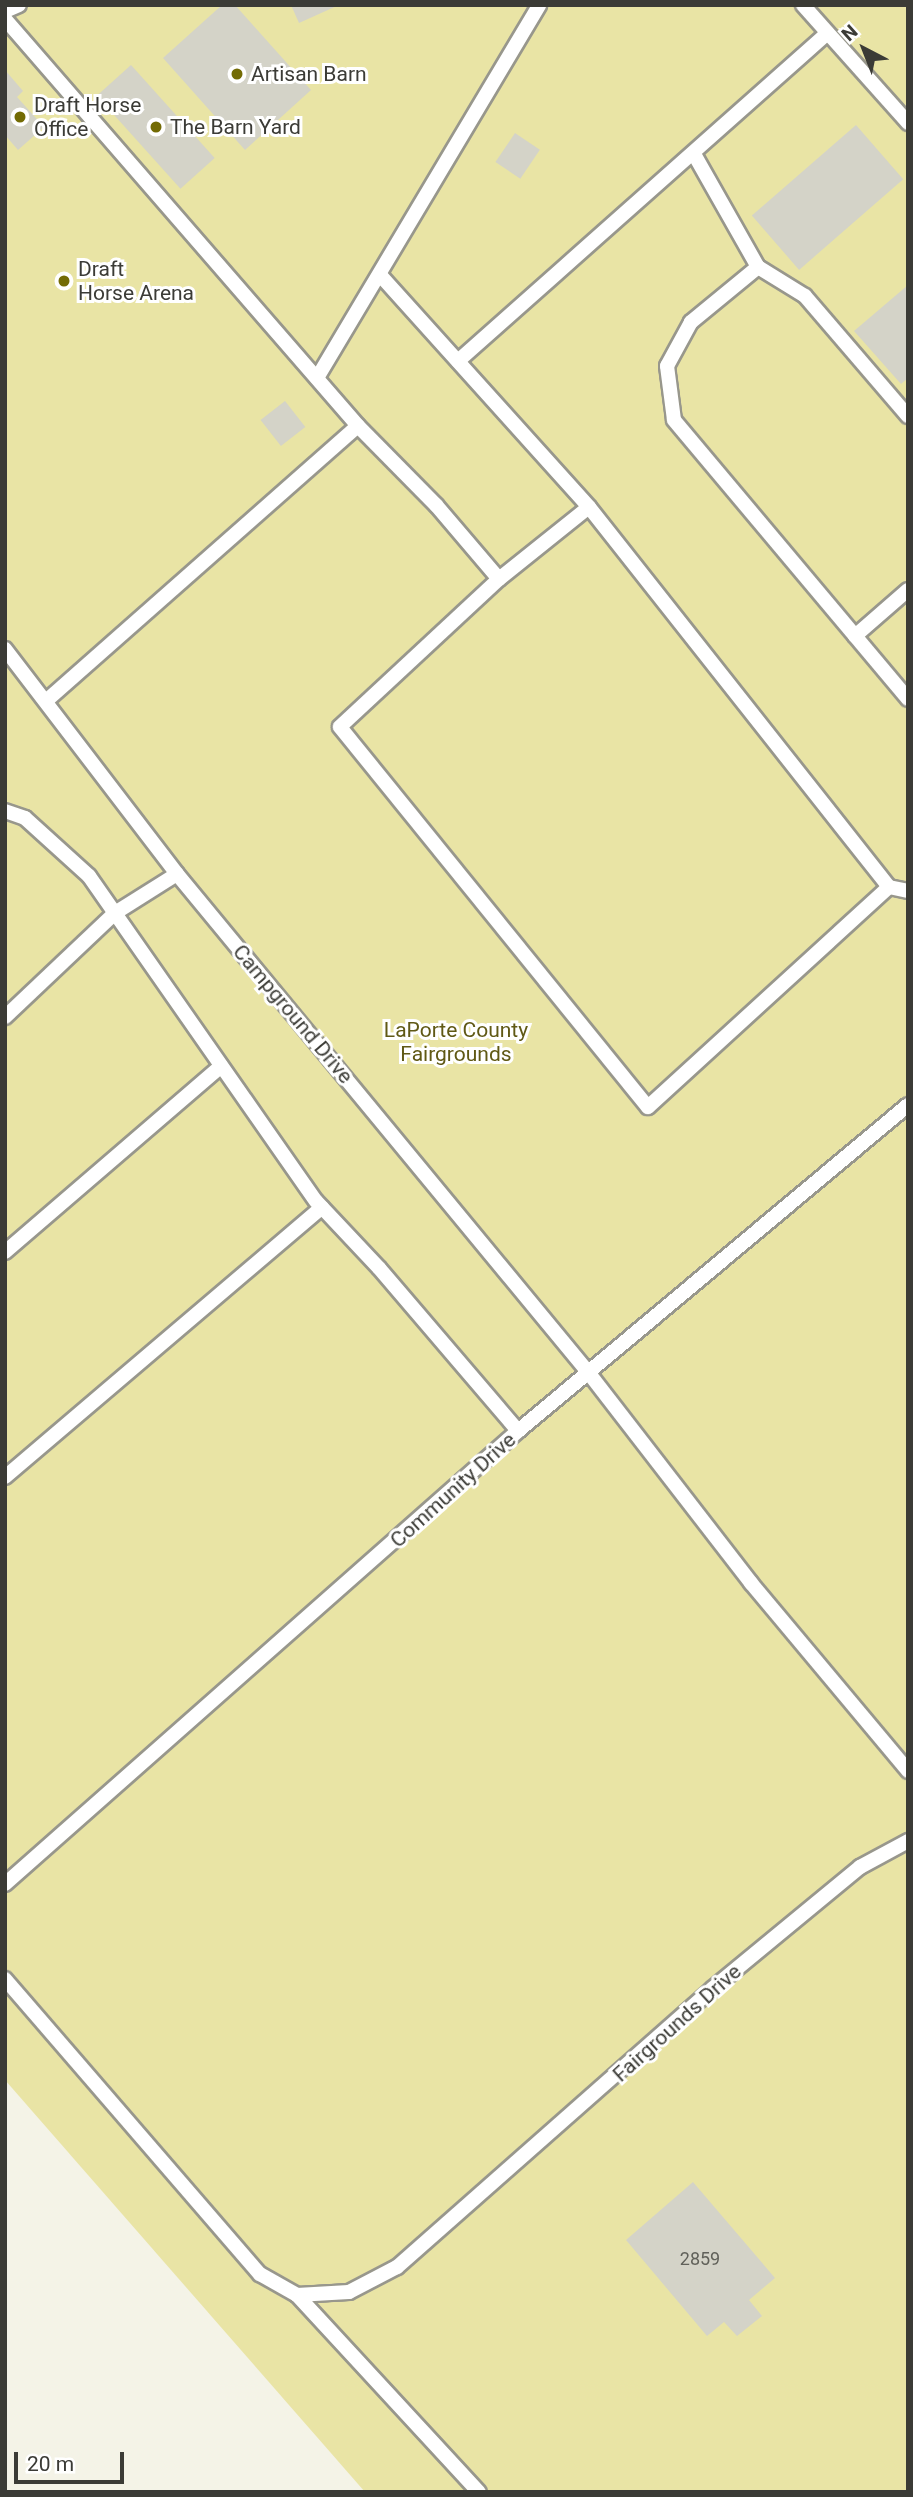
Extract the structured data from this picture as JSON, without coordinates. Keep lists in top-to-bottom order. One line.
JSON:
{"streets":{"lane":["Campground Drive","Community Drive","Fairgrounds Drive"]},"crossings":[["Campground Drive","Community Drive"]],"parks":["LaPorte County Fairgrounds"],"places":["Artisan Barn","Draft Horse Office","The Barn Yard","Draft Horse Arena"],"house_numbers":["2859"],"scale_bar":"20 m","north":"top left"}
